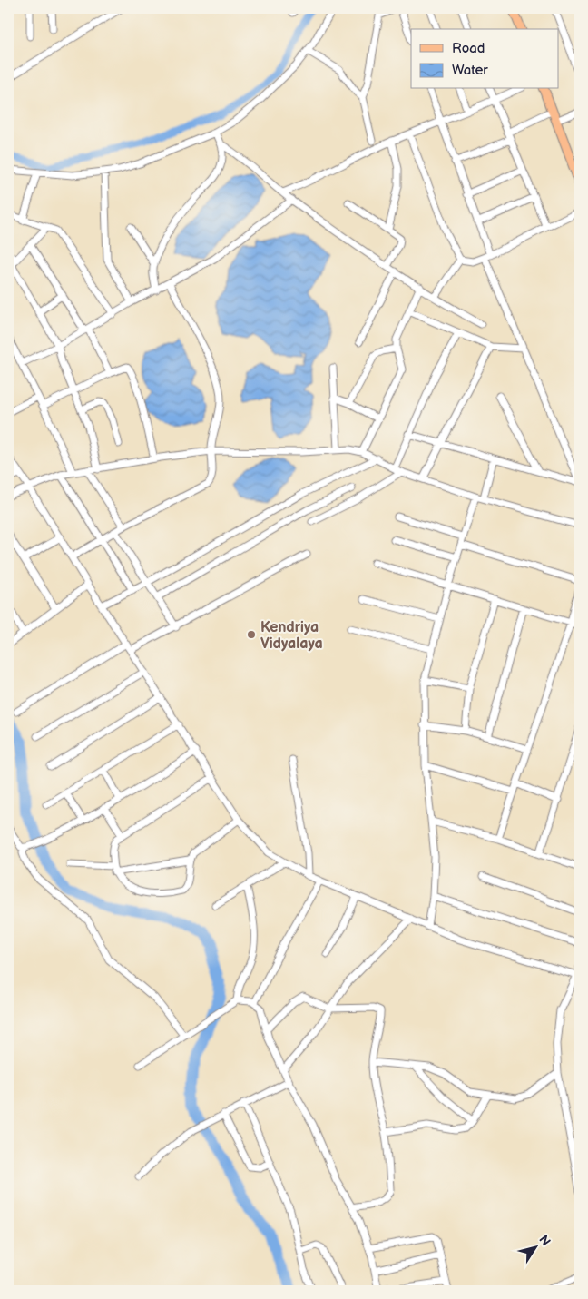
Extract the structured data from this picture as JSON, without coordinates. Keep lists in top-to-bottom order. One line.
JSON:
{"places":["Kendriya Vidyalaya"],"legend":["Road","Water"],"north":"top right"}
